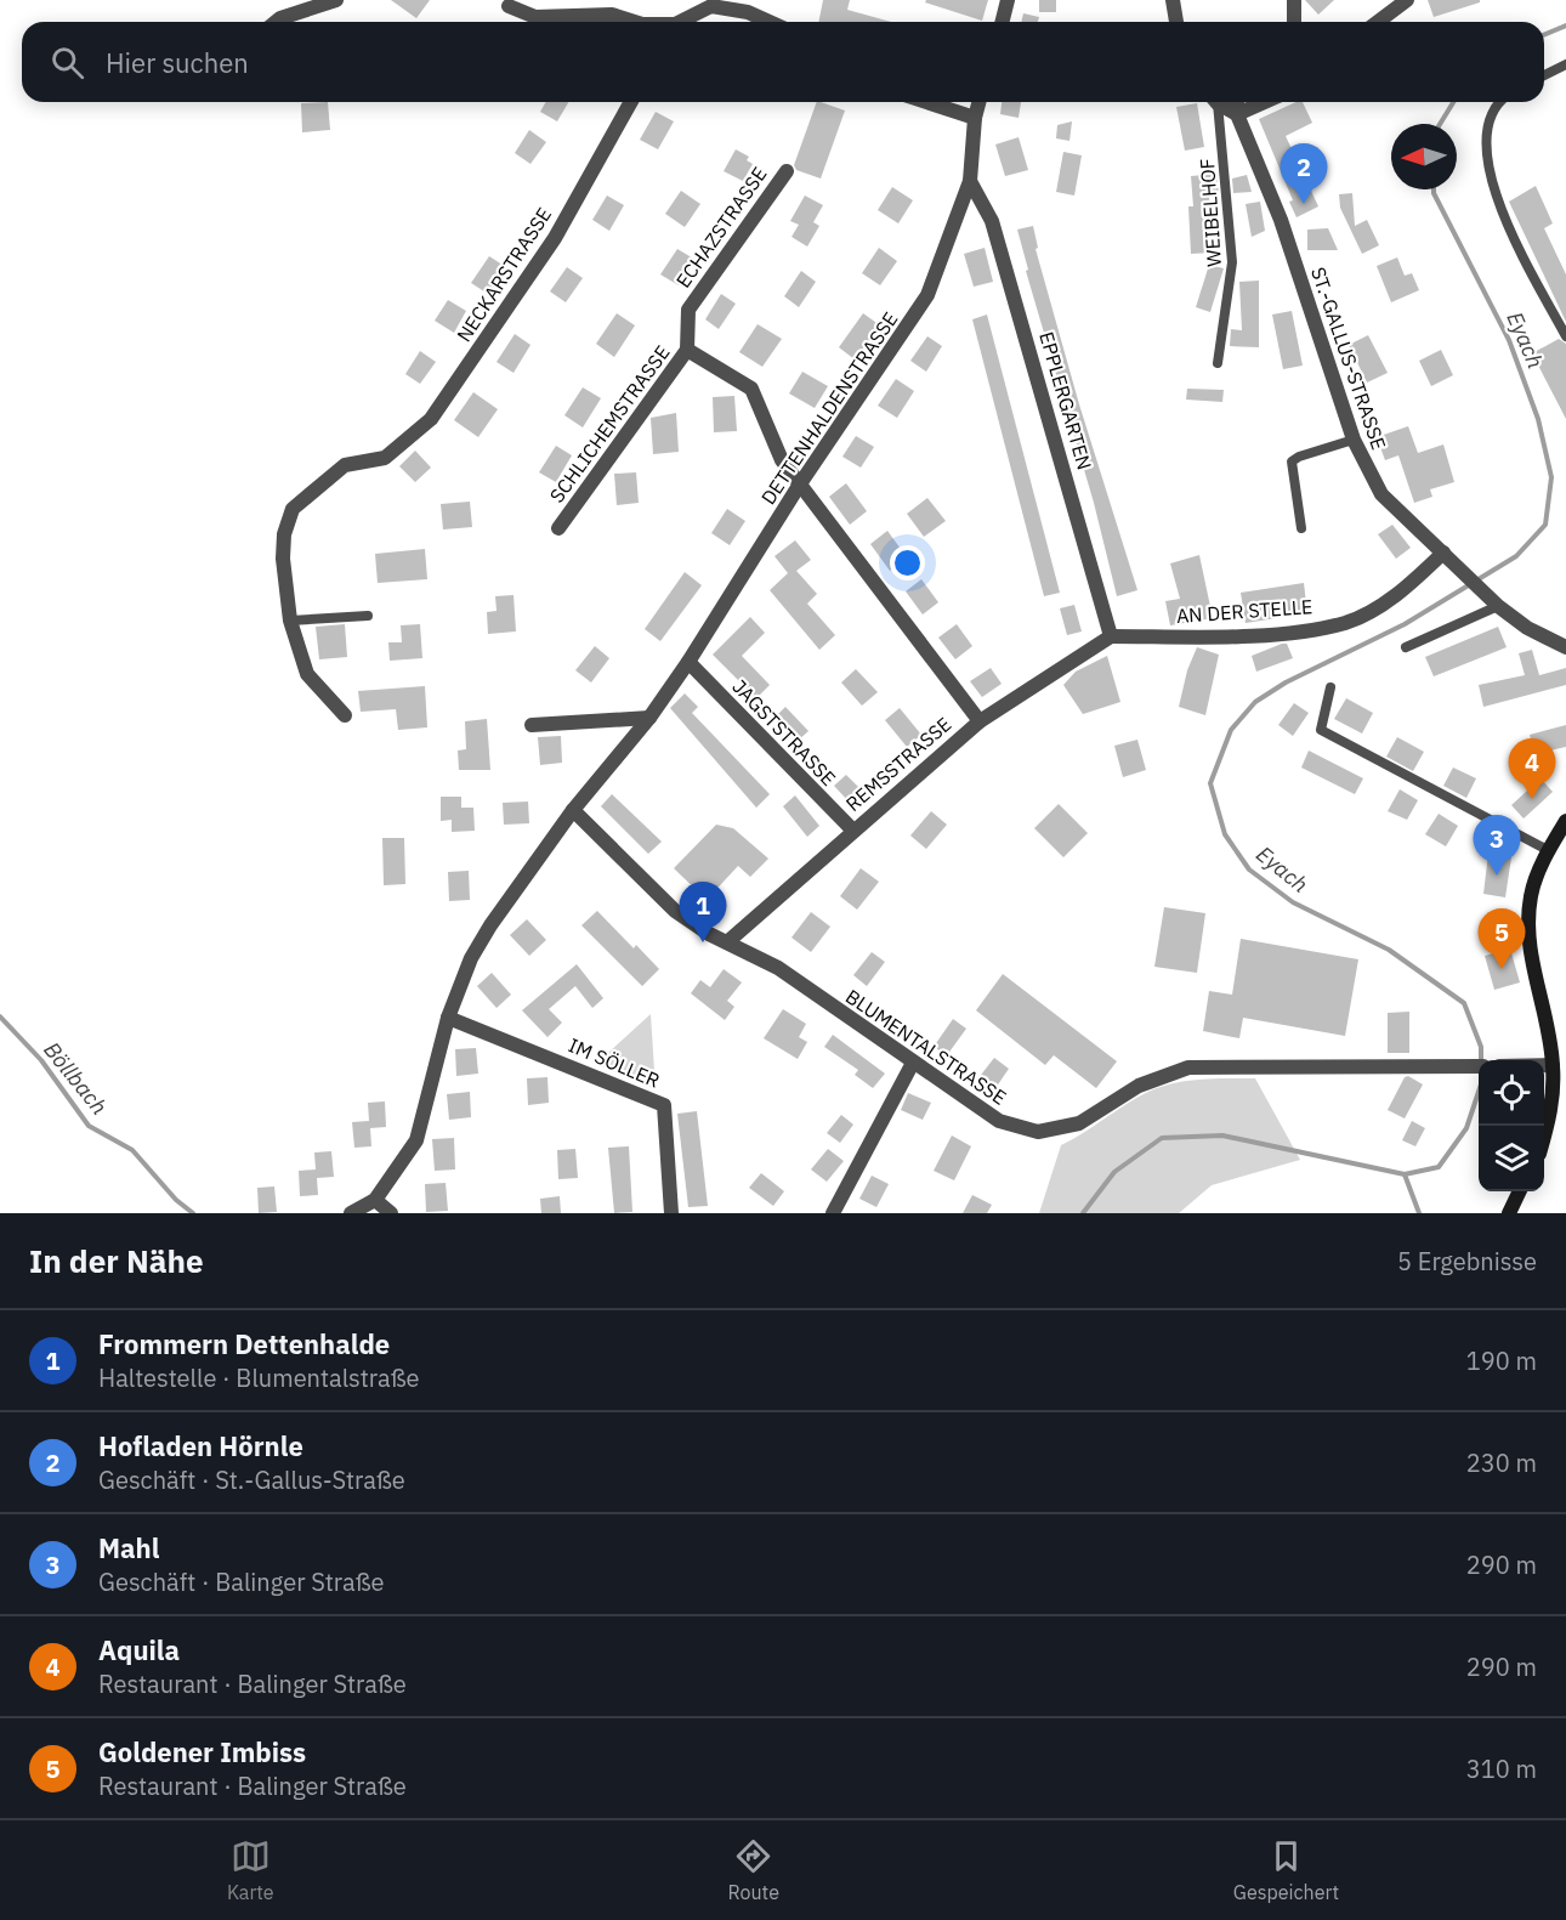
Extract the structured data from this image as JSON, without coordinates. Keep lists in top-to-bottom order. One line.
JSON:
{"streets":{"street":["ECHAZSTRASSE","NECKARSTRASSE","ST.-GALLUS-STRASSE","EPPLERGARTEN","DETTENHALDENSTRASSE","SCHLICHEMSTRASSE","AN DER STELLE","JAGSTSTRASSE","REMSSTRASSE","BLUMENTALSTRASSE","IM SÖLLER"],"lane":["WEIBELHOF"]},"crossings":[["ECHAZSTRASSE","SCHLICHEMSTRASSE"],["ST.-GALLUS-STRASSE","AN DER STELLE"],["EPPLERGARTEN","DETTENHALDENSTRASSE"],["EPPLERGARTEN","AN DER STELLE"],["EPPLERGARTEN","REMSSTRASSE"],["DETTENHALDENSTRASSE","SCHLICHEMSTRASSE"],["DETTENHALDENSTRASSE","JAGSTSTRASSE"],["DETTENHALDENSTRASSE","BLUMENTALSTRASSE"],["DETTENHALDENSTRASSE","IM SÖLLER"],["SCHLICHEMSTRASSE","REMSSTRASSE"],["AN DER STELLE","REMSSTRASSE"],["JAGSTSTRASSE","REMSSTRASSE"],["REMSSTRASSE","BLUMENTALSTRASSE"]],"water":["Eyach","Böllbach"],"north":"left","page":{"search":"Hier suchen","pins":["2","4","3","1","5"],"heading":["In der Nähe","5 Ergebnisse"],"list":[{"mark":"1","name":"Frommern Dettenhalde","note":"Haltestelle · Blumentalstraße","value":"190 m"},{"mark":"2","name":"Hofladen Hörnle","note":"Geschäft · St.-Gallus-Straße","value":"230 m"},{"mark":"3","name":"Mahl","note":"Geschäft · Balinger Straße","value":"290 m"},{"mark":"4","name":"Aquila","note":"Restaurant · Balinger Straße","value":"290 m"},{"mark":"5","name":"Goldener Imbiss","note":"Restaurant · Balinger Straße","value":"310 m"}],"nav":["Karte","Route","Gespeichert"]}}
